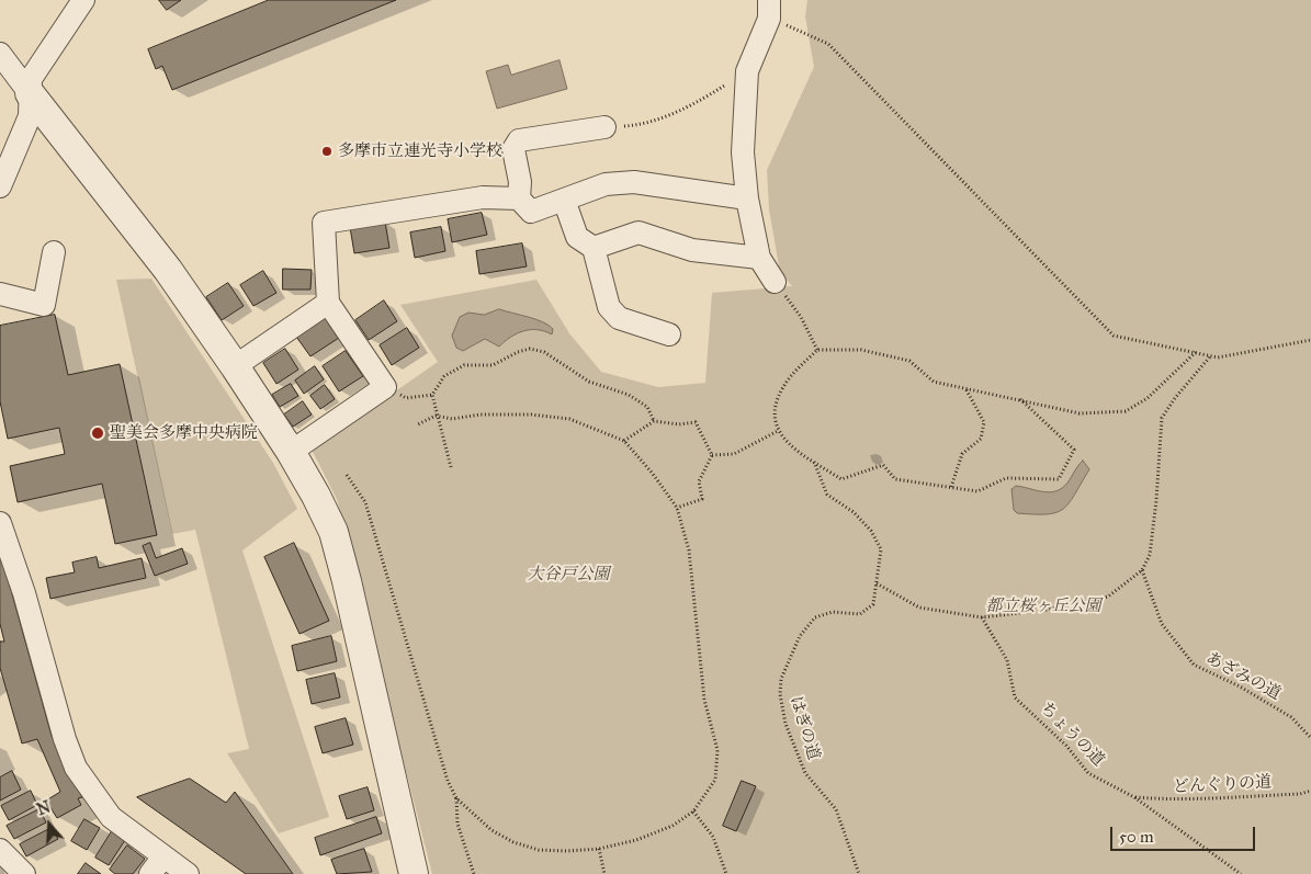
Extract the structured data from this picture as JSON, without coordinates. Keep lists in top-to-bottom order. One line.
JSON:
{"streets":{"path":["あざみの道","はぎの道","ちょうの道","どんぐりの道"]},"crossings":[["ちょうの道","どんぐりの道"]],"parks":["大谷戸公園","都立桜ヶ丘公園"],"places":["多摩市立連光寺小学校","聖美会多摩中央病院"],"scale_bar":"50 m","north":"top"}
